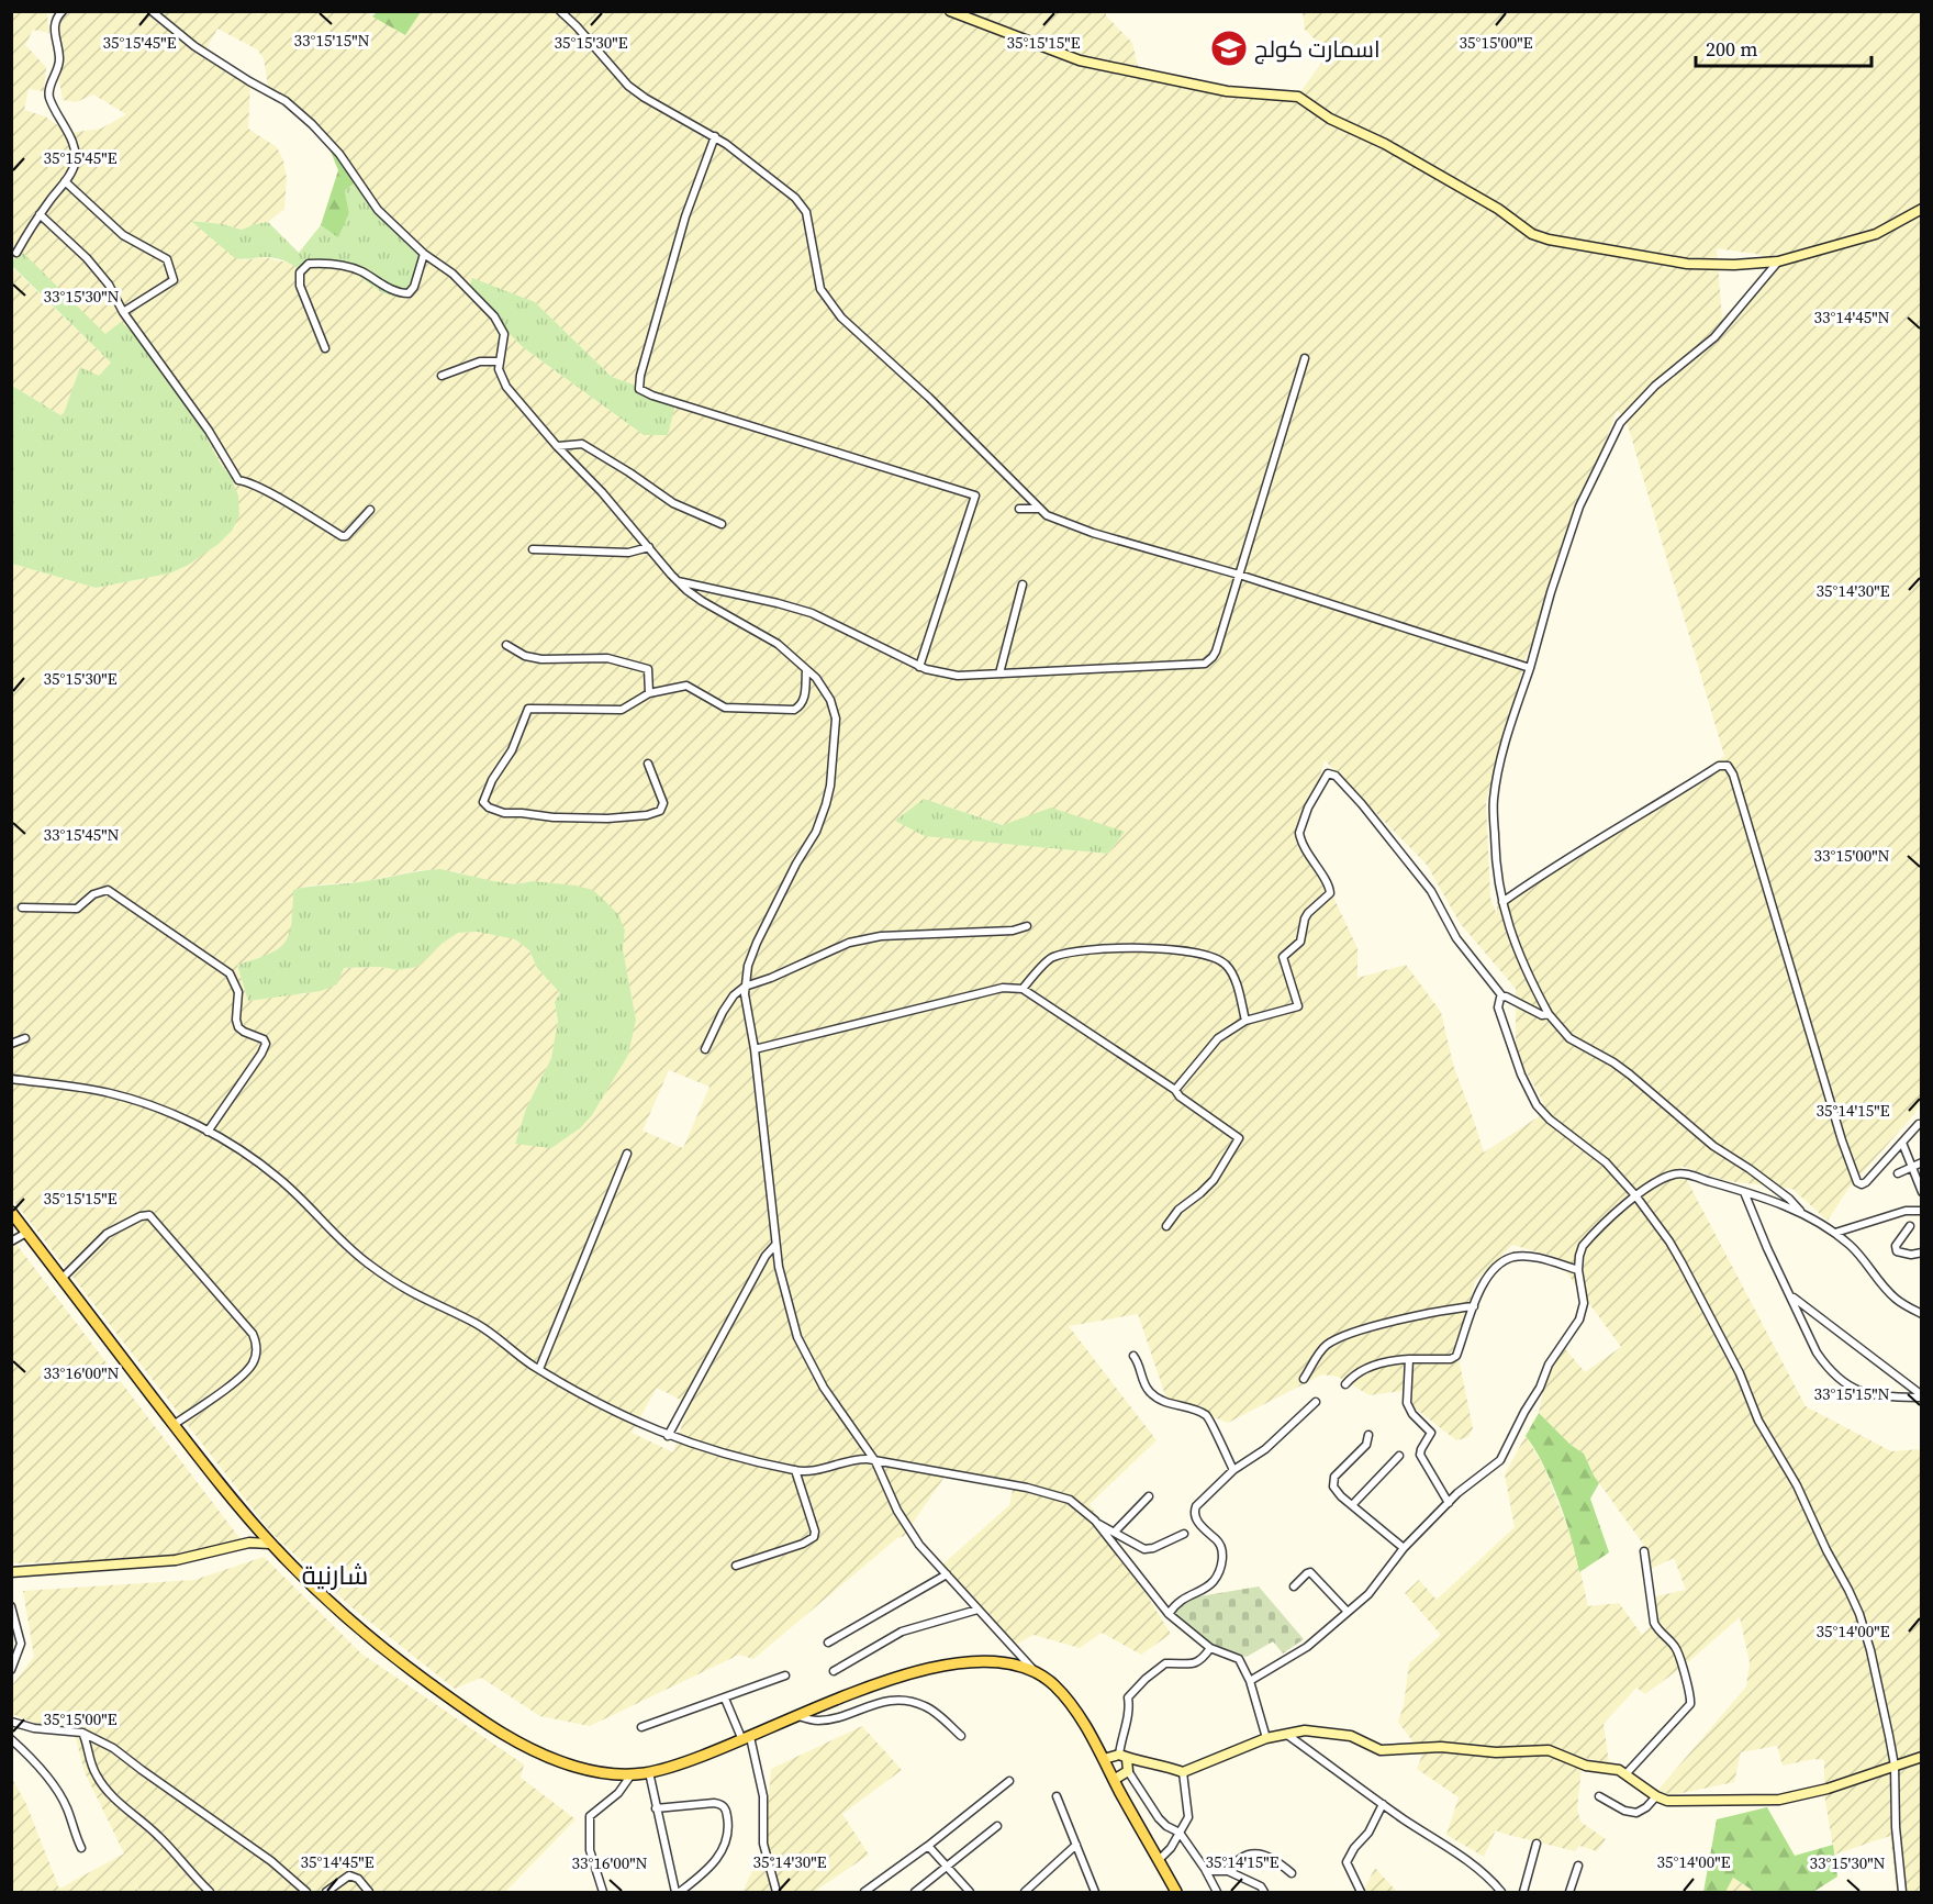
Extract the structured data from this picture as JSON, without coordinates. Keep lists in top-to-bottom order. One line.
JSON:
{"districts":["شارنية"],"places":{"school or university":["اسمارت كولج"]},"scale_bar":"200 m","coordinates":["33°15'15\"N","35°15'45\"E","35°15'30\"E","35°15'15\"E","35°15'00\"E","33°15'30\"N","33°14'45\"N","35°14'30\"E","33°15'45\"N","33°15'00\"N","35°14'15\"E","33°16'00\"N","35°14'00\"E","35°14'45\"E"]}
